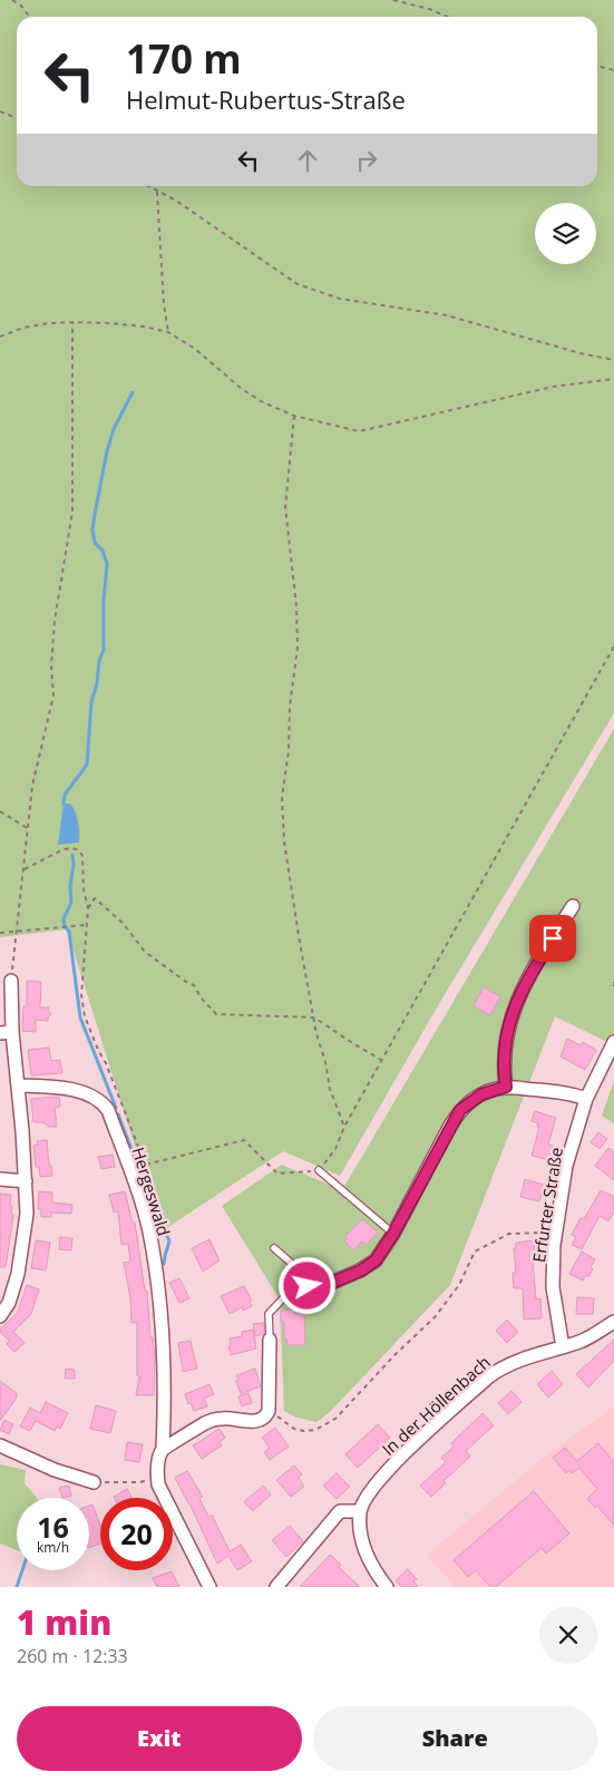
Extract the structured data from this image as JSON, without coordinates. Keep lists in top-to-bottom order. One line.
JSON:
{"streets":{"street":["Hergeswald","Erfurter Straße","In der Höllenbach"]},"crossings":[["Erfurter Straße","In der Höllenbach"]],"page":{"turn":["170 m","Helmut-Rubertus-Straße"],"speed":"16 km/h","limit":"20","heading":["1 min","260 m · 12:33"],"buttons":["Exit","Share"]}}
